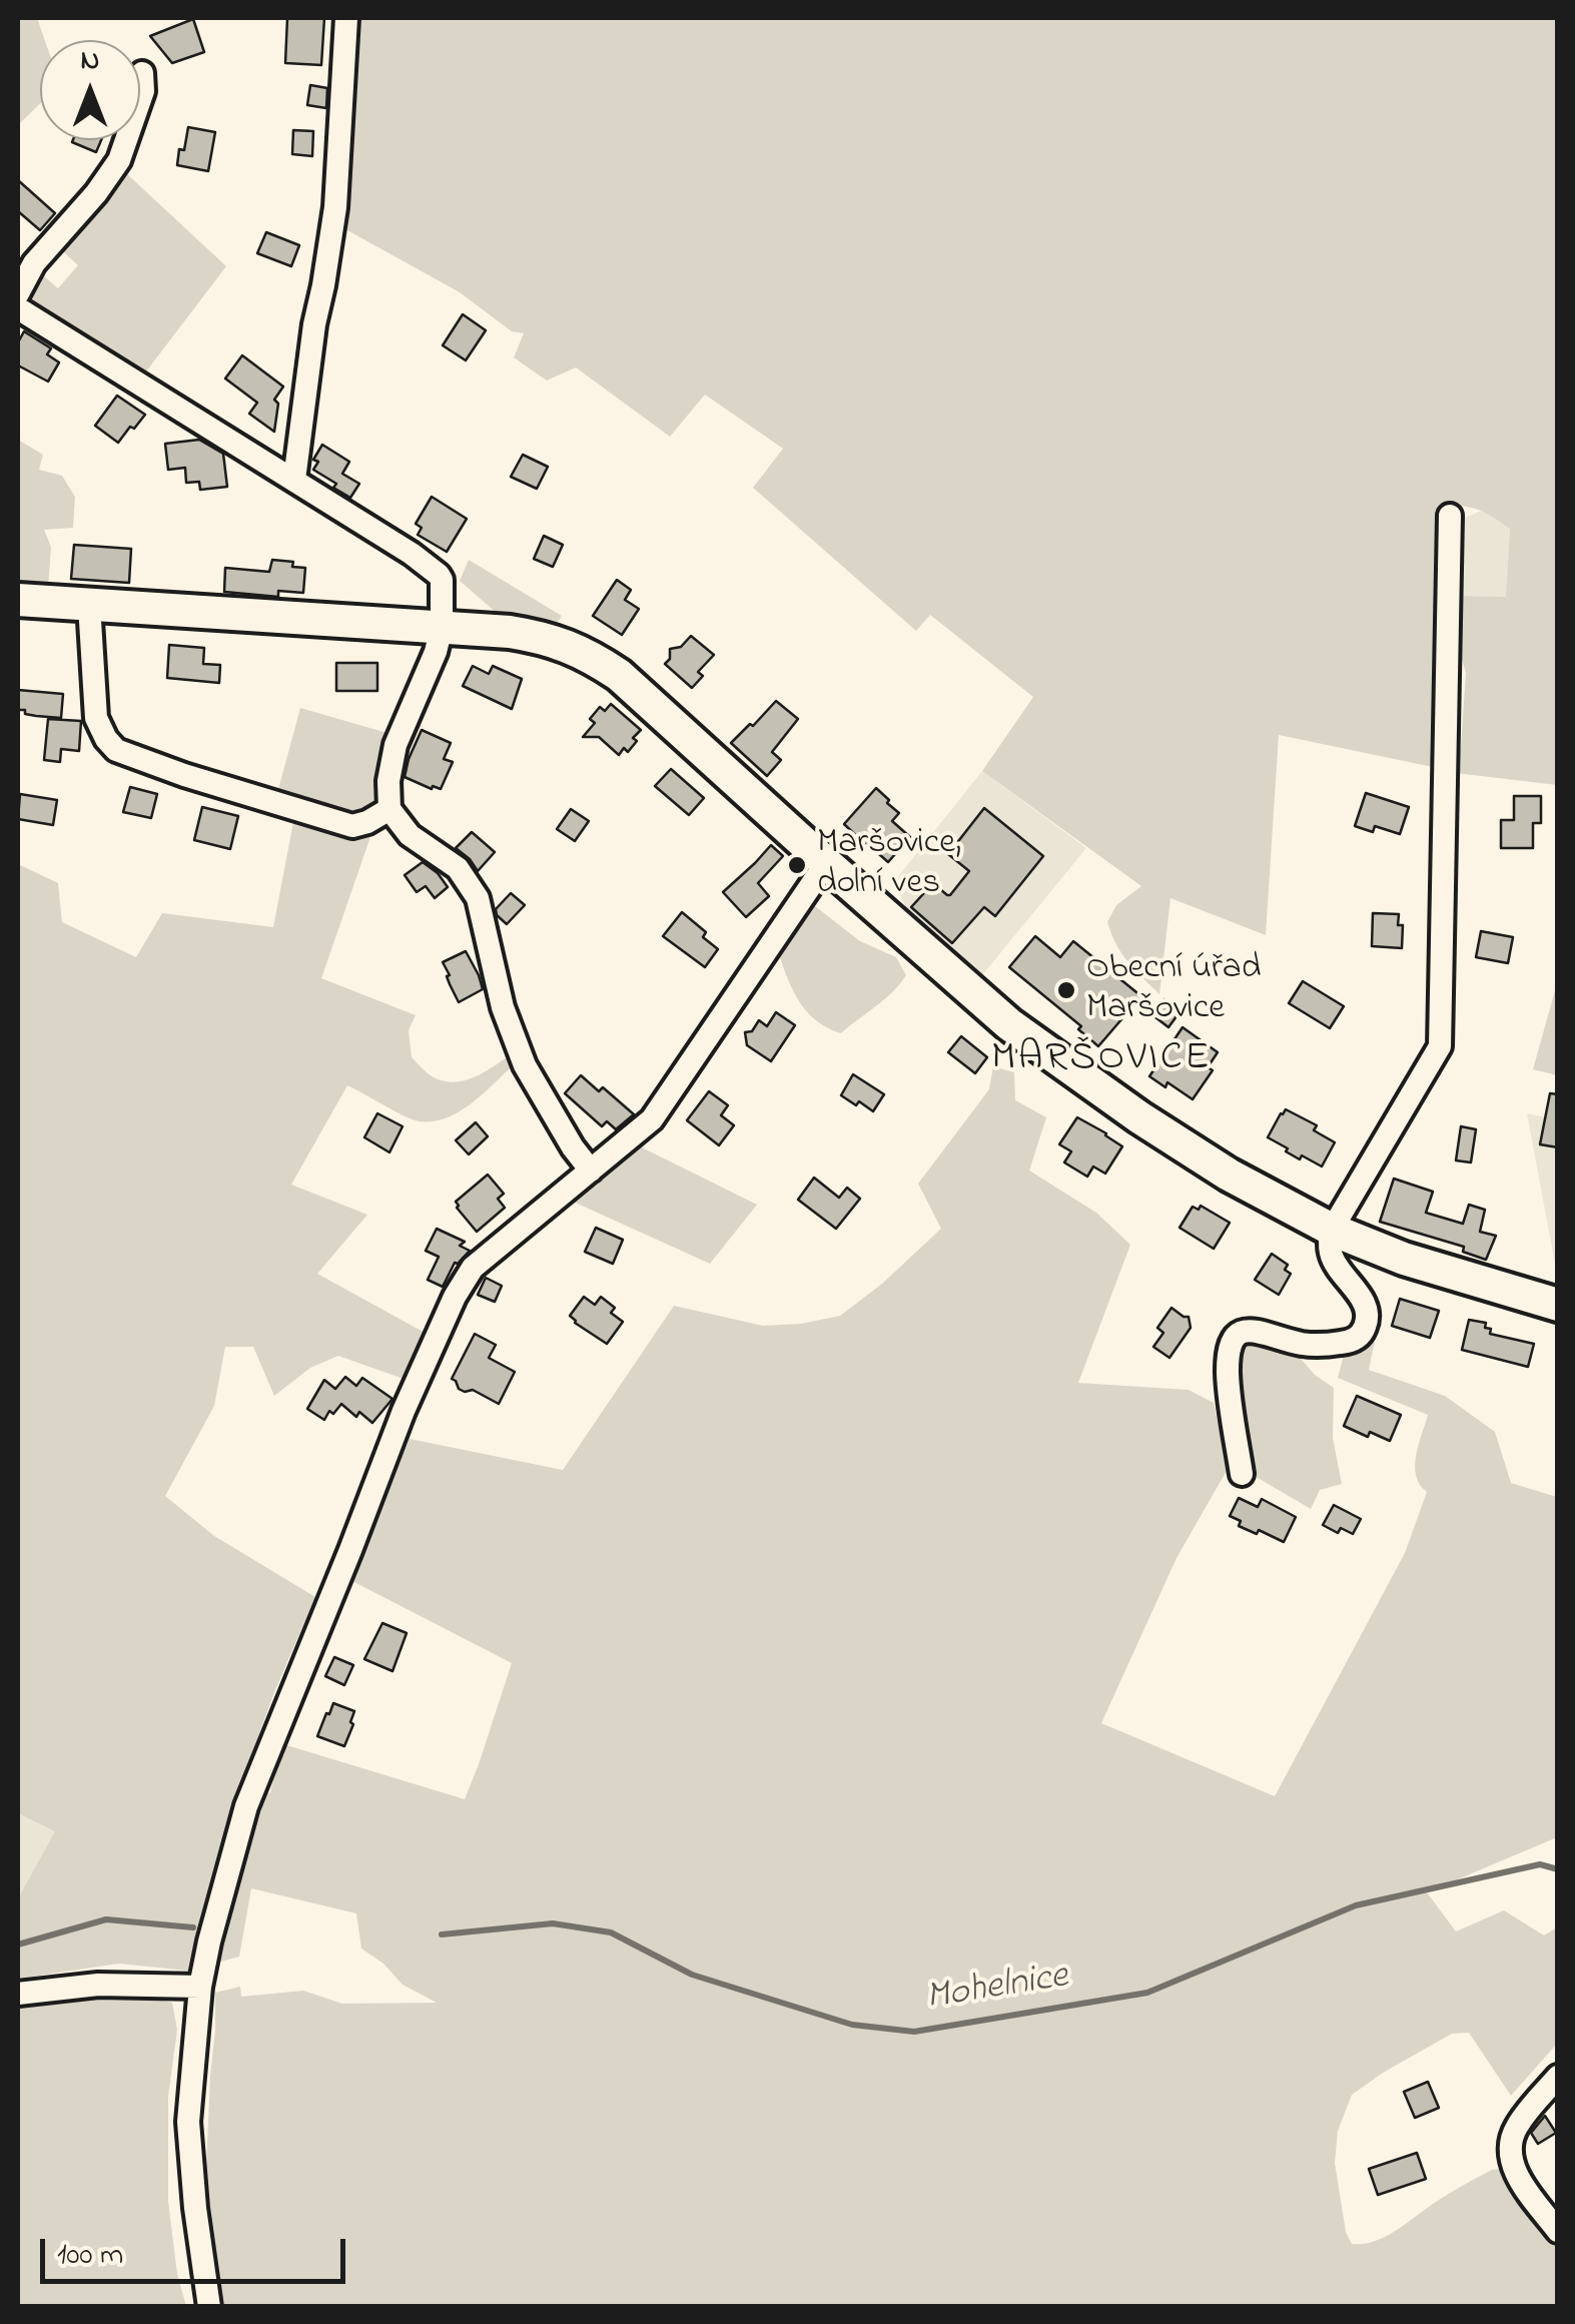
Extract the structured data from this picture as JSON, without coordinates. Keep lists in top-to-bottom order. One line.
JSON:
{"districts":["MARŠOVICE"],"water":["Mohelnice"],"places":["Maršovice, dolní ves","Obecní úřad Maršovice"],"scale_bar":"100 m","north":"top"}
